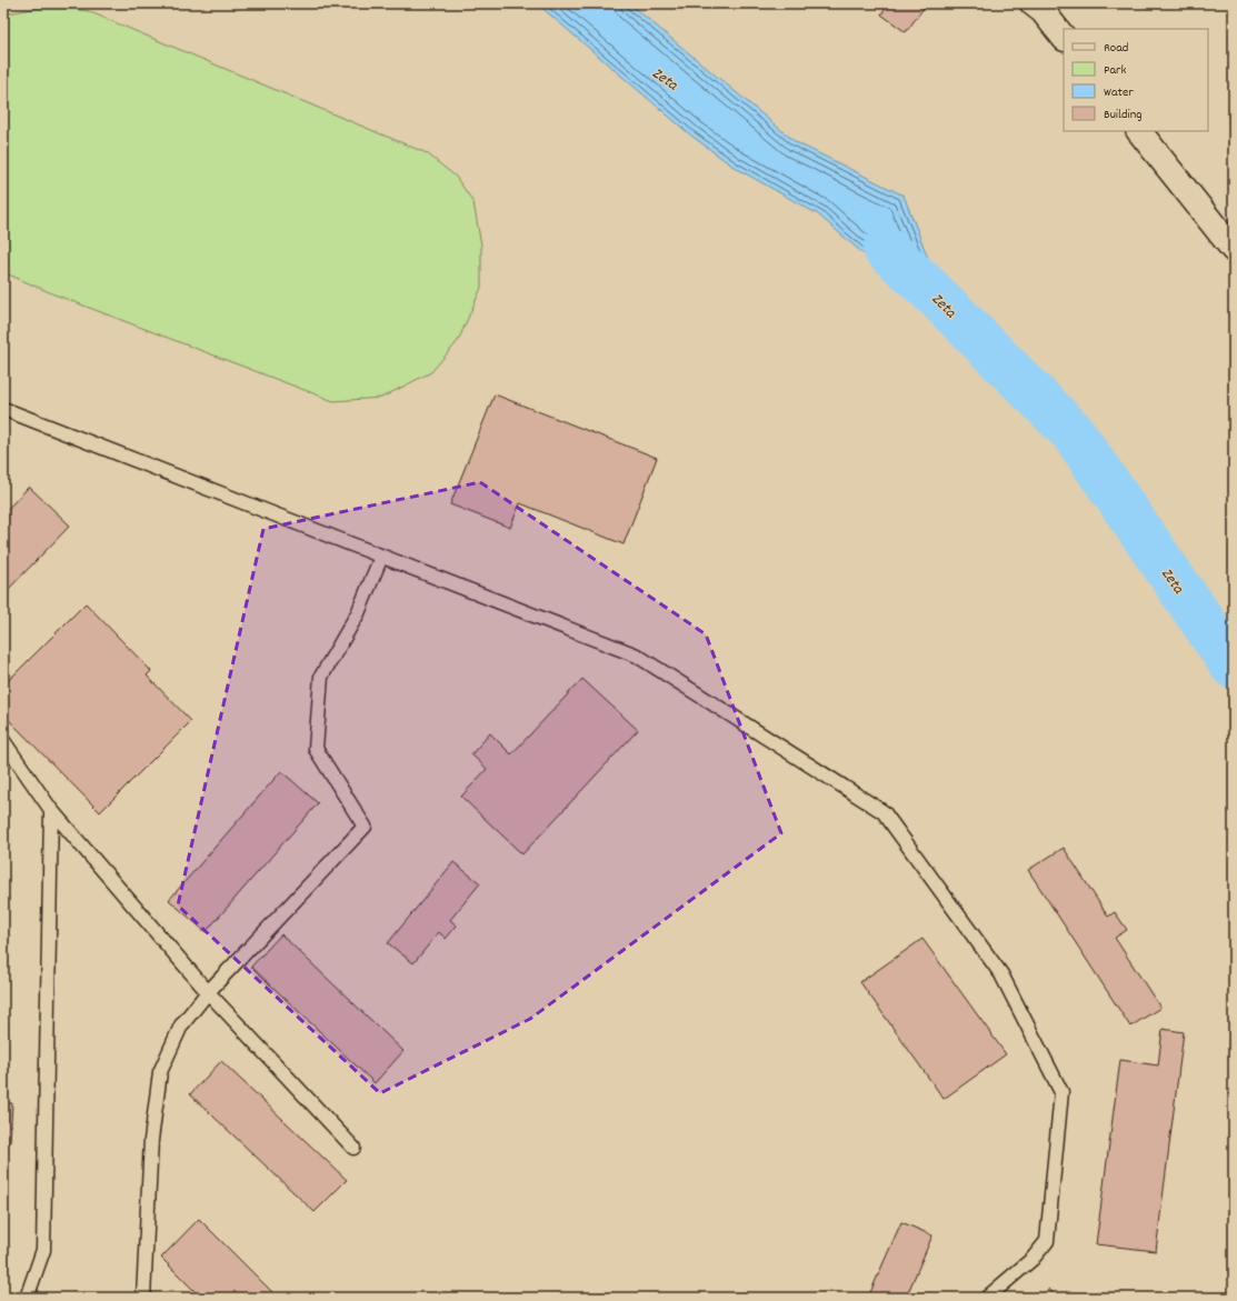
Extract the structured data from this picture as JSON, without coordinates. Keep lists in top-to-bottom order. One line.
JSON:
{"water":["Zeta"],"legend":["Road","Park","Water","Building"]}
